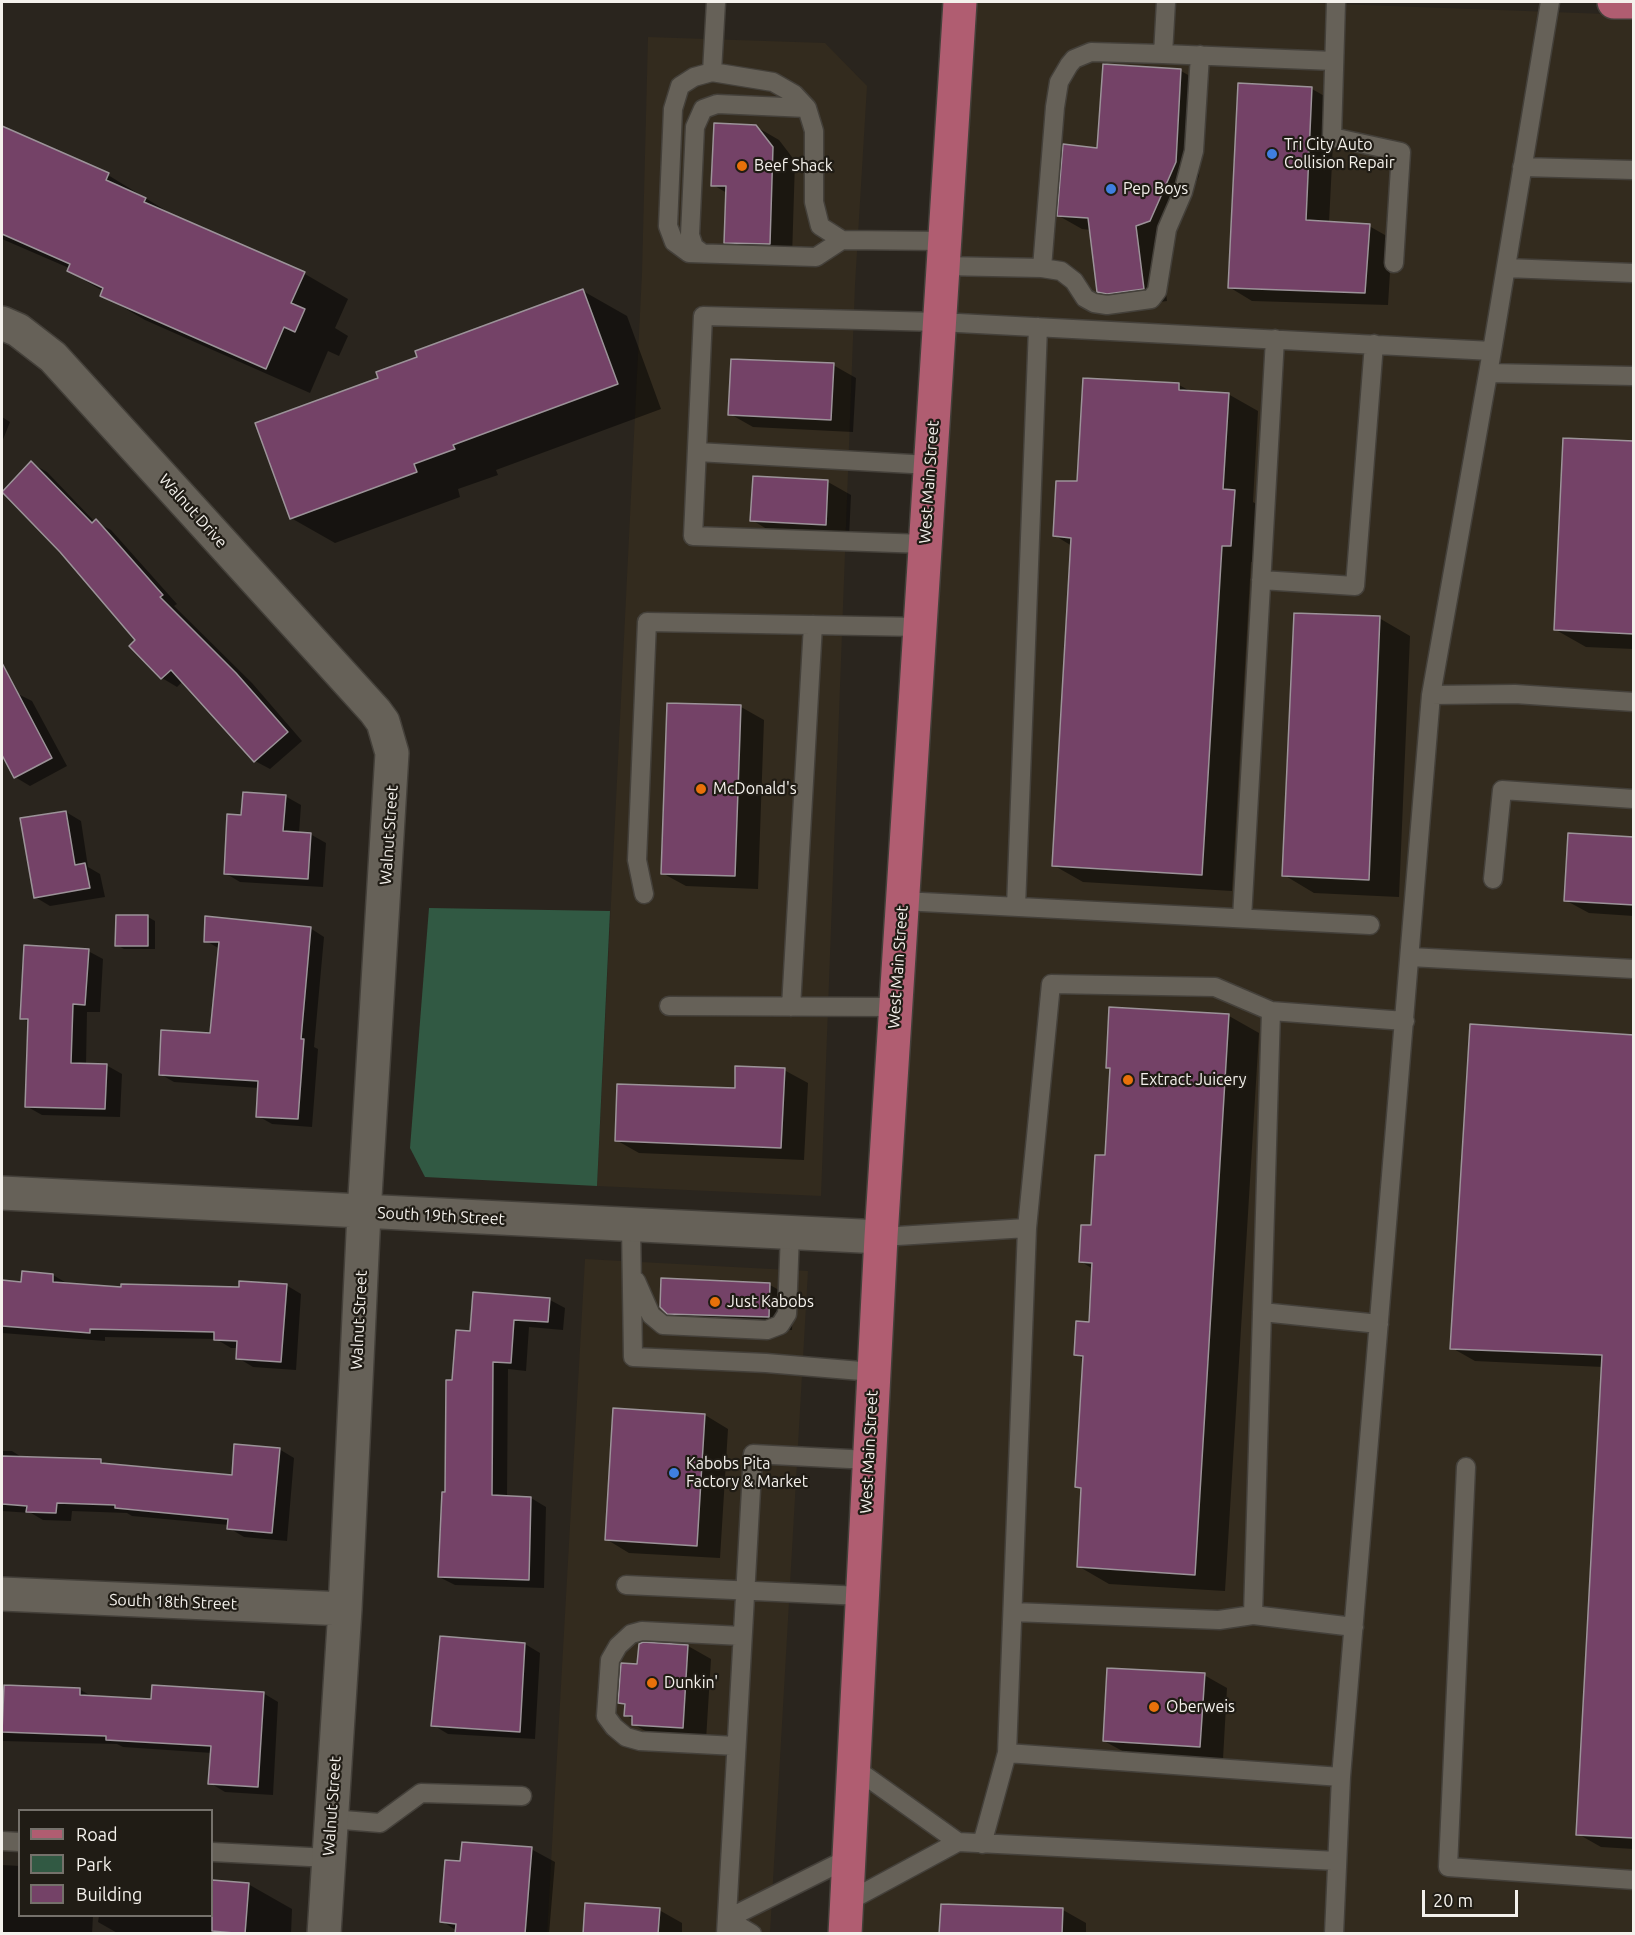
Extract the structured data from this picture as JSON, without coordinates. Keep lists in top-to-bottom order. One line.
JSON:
{"streets":{"main road":["West Main Street"],"street":["Walnut Drive","Walnut Street","South 19th Street","South 18th Street"]},"crossings":[["West Main Street","South 19th Street"],["Walnut Drive","Walnut Street"],["Walnut Street","South 19th Street"],["Walnut Street","South 18th Street"]],"places":["Tri City Auto Collision Repair","Beef Shack","Pep Boys","McDonald's","Extract Juicery","Just Kabobs","Kabobs Pita Factory & Market","Dunkin'","Oberweis"],"legend":["Road","Park","Building"],"scale_bar":"20 m"}
